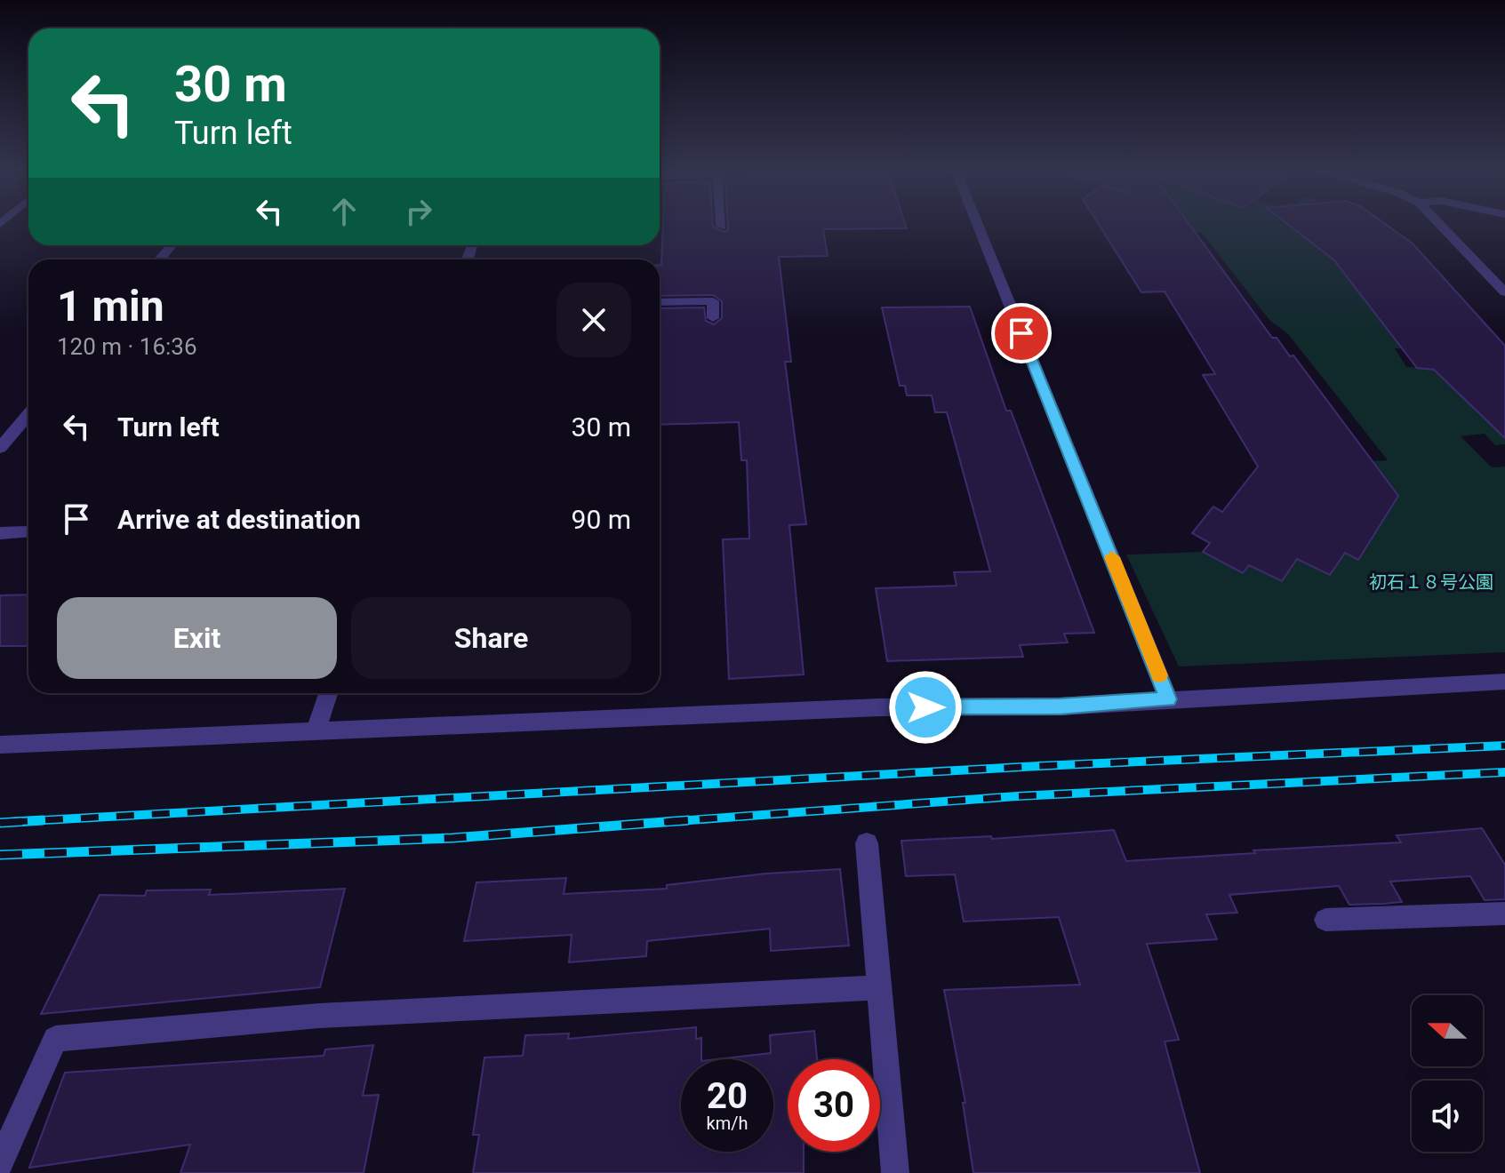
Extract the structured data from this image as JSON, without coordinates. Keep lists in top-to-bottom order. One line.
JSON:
{"parks":["初石１８号公園"],"north":"left","page":{"turn":["30 m","Turn left"],"heading":["1 min","120 m · 16:36"],"list":[{"name":"Turn left","value":"30 m"},{"name":"Arrive at destination","value":"90 m"}],"buttons":["Exit","Share"],"speed":"20 km/h","limit":"30"}}
